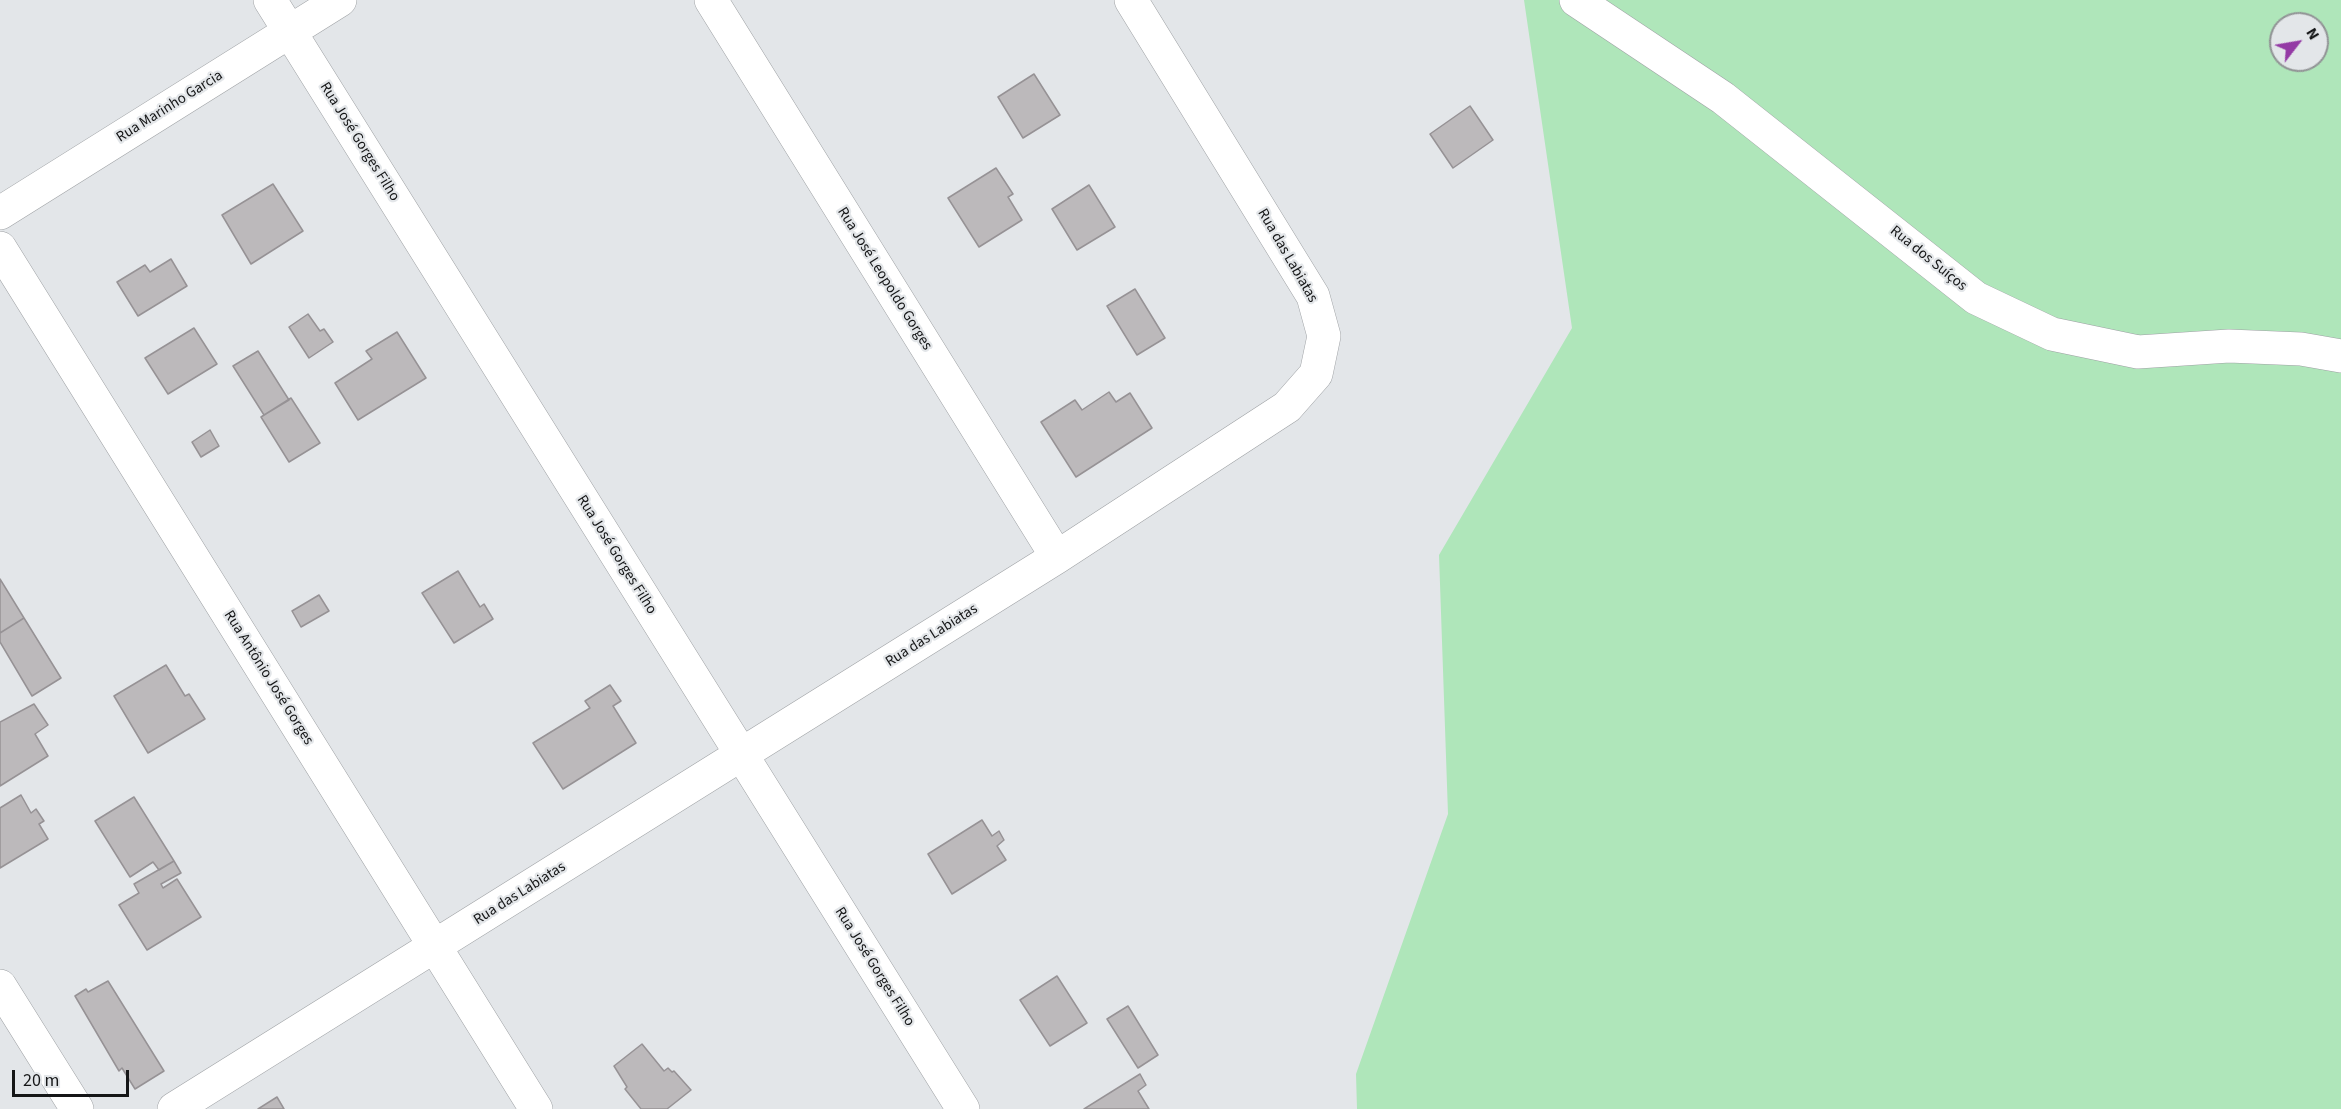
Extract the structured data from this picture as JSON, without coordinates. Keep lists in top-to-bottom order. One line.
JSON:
{"streets":{"street":["Rua Marinho Garcia","Rua José Gorges Filho","Rua das Labiatas","Rua dos Suíços","Rua José Leopoldo Gorges","Rua Antônio José Gorges"]},"crossings":[["Rua Marinho Garcia","Rua José Gorges Filho"],["Rua José Gorges Filho","Rua das Labiatas"],["Rua das Labiatas","Rua José Leopoldo Gorges"],["Rua das Labiatas","Rua Antônio José Gorges"]],"scale_bar":"20 m","north":"top right"}
